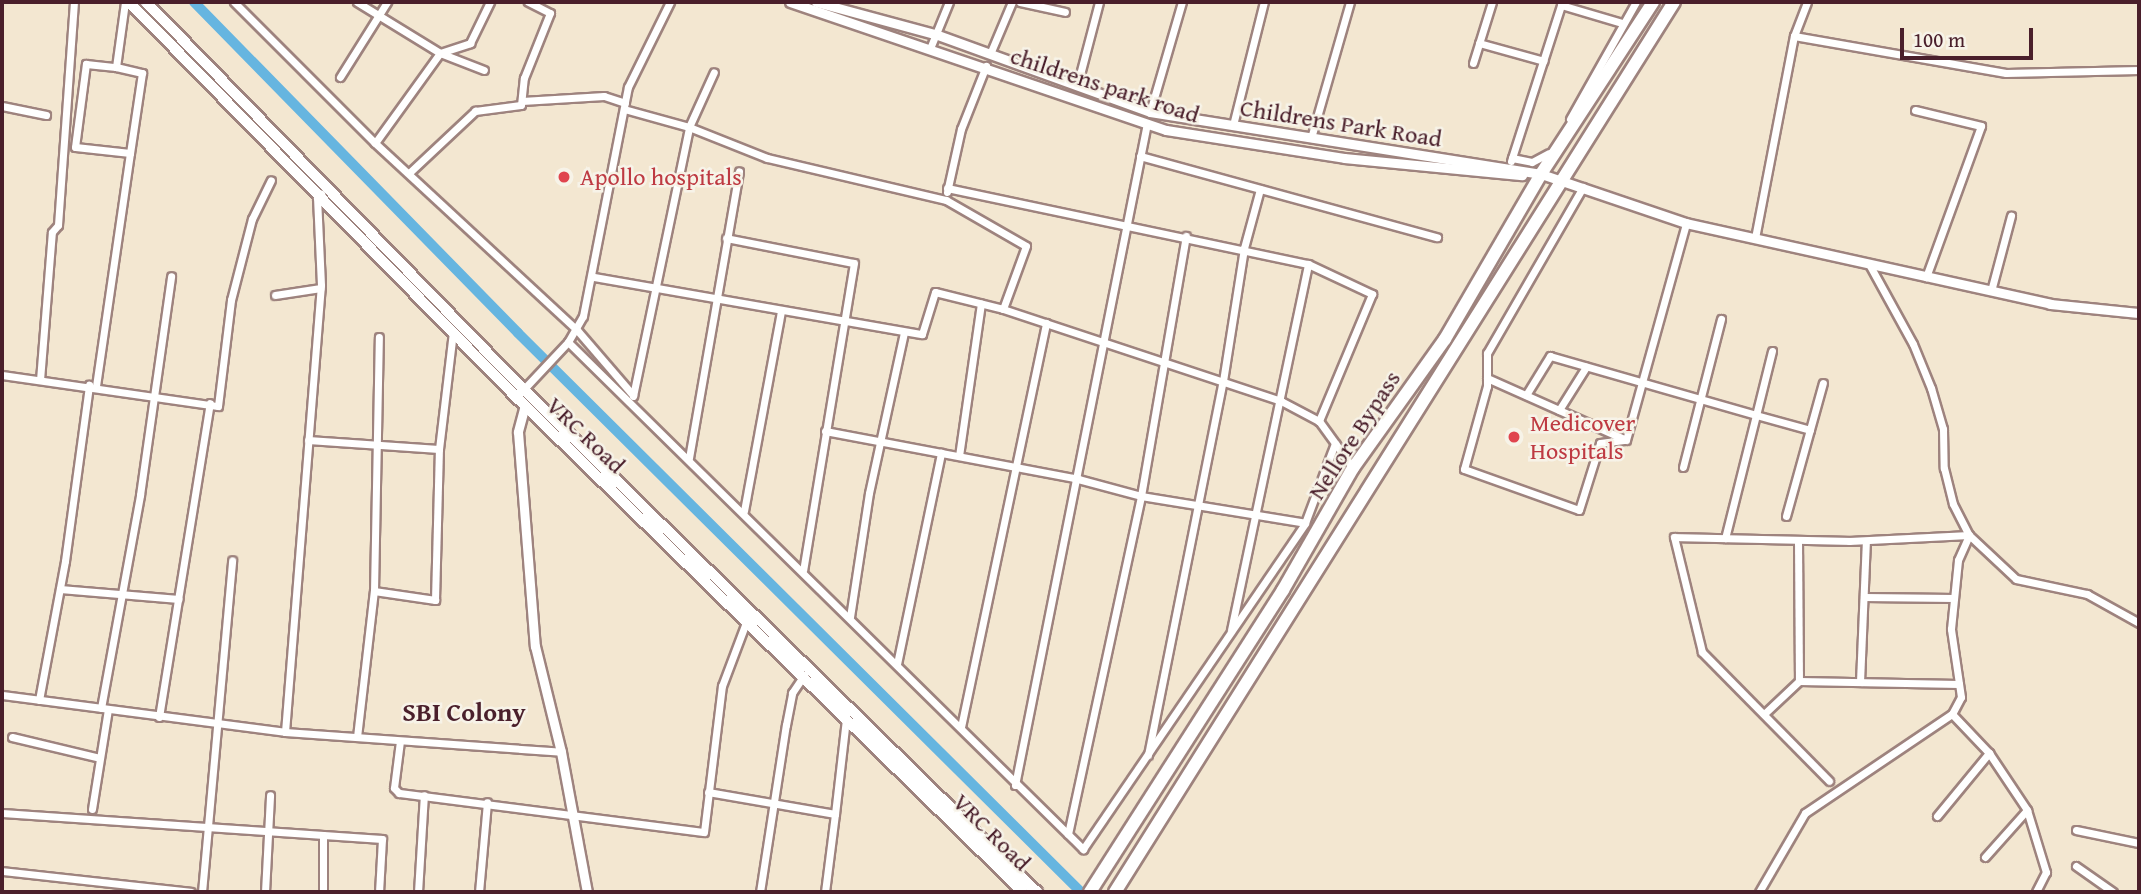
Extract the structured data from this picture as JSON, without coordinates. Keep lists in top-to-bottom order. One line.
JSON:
{"streets":{"highway":["Nellore Bypass"],"main road":["VRC Road"],"street":["childrens park road","Childrens Park Road"]},"crossings":[["childrens park road","Childrens Park Road"],["childrens park road","Nellore Bypass"]],"districts":["SBI Colony"],"places":["Apollo hospitals","Medicover Hospitals"],"scale_bar":"100 m"}
